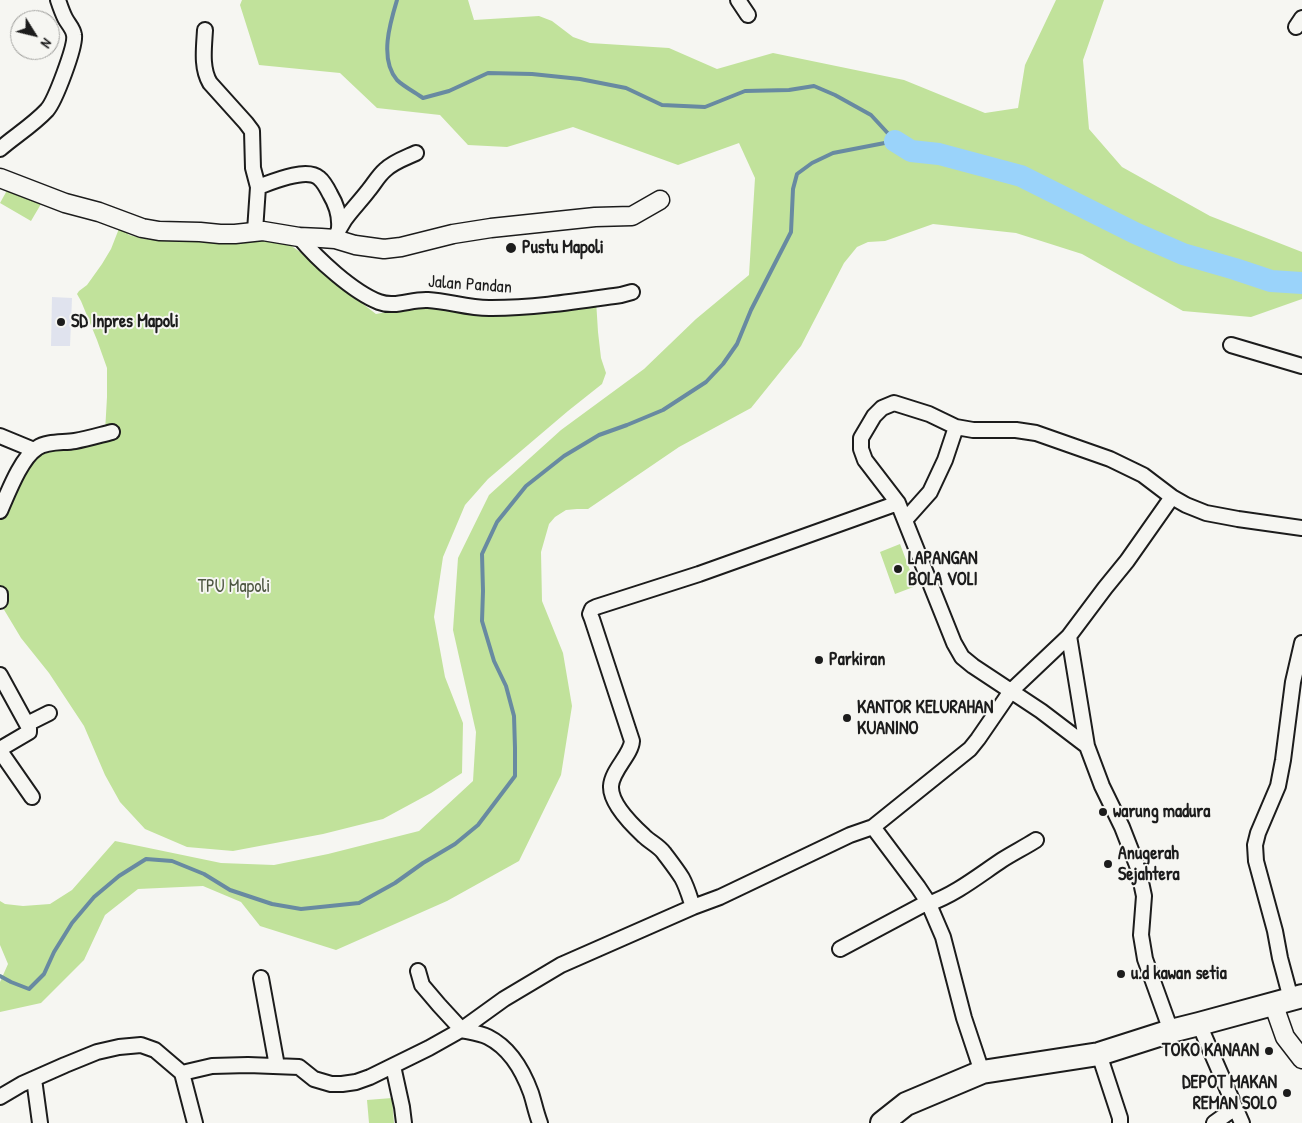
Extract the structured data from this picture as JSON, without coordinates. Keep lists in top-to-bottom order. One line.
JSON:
{"streets":{"street":["Jalan Pandan"]},"parks":["TPU Mapoli"],"places":["Pustu Mapoli","SD Inpres Mapoli","LAPANGAN BOLA VOLI","Parkiran","KANTOR KELURAHAN KUANINO","warung madura","Anugerah Sejahtera","u.d kawan setia","TOKO KANAAN","DEPOT MAKAN REMAN SOLO"],"north":"bottom right"}
